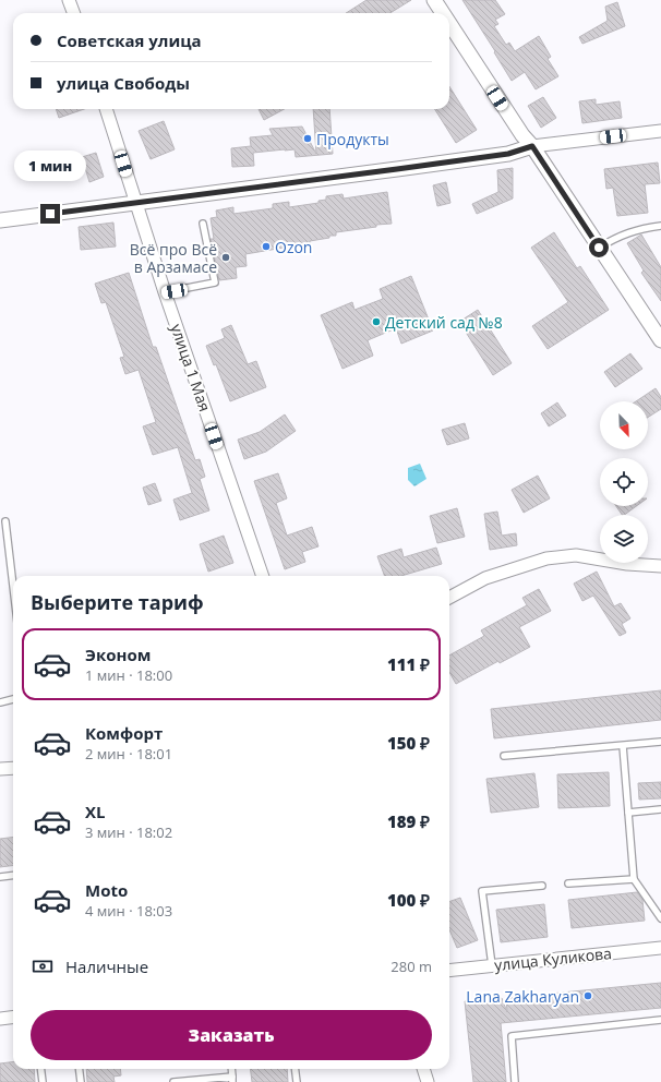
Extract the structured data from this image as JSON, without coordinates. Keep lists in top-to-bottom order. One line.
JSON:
{"streets":{"street":["улица 1 Мая","улица Куликова"]},"places":["Продукты","Ozon","Всё про Всё в Арзамасе","Детский сад №8","Lana Zakharyan"],"north":"bottom right","page":{"banner":["Советская улица","улица Свободы"],"bubble":"1 мин","heading":"Выберите тариф","list":[{"name":"Эконом","note":"1 мин · 18:00","value":"111 ₽"},{"name":"Комфорт","note":"2 мин · 18:01","value":"150 ₽"},{"name":"XL","note":"3 мин · 18:02","value":"189 ₽"},{"name":"Moto","note":"4 мин · 18:03","value":"100 ₽"}],"pay":["Наличные","280 m"],"buttons":"Заказать"}}
